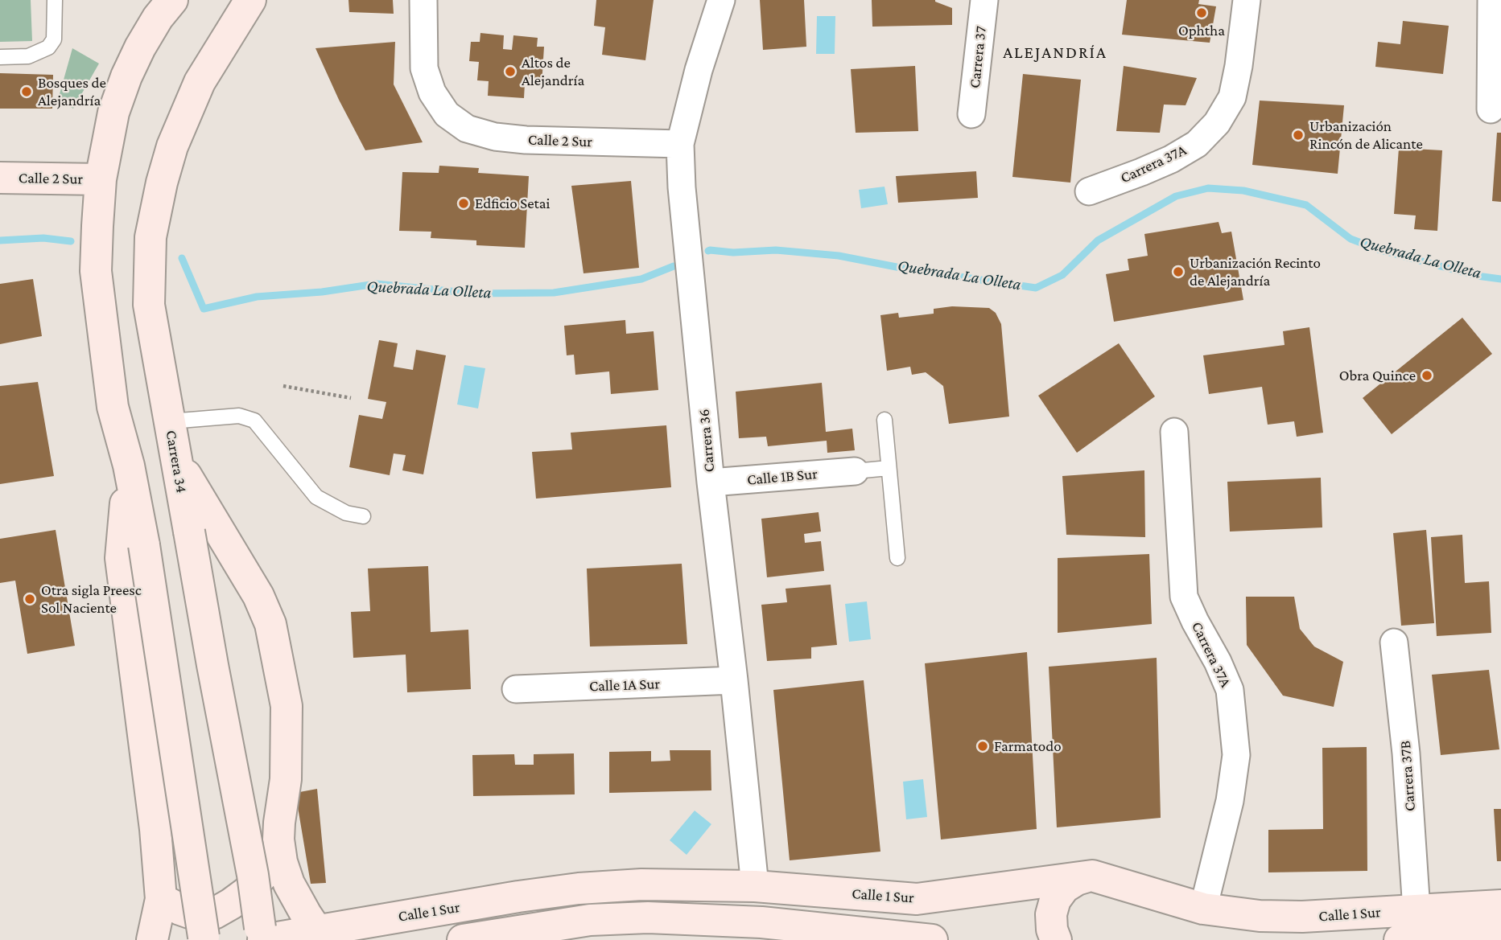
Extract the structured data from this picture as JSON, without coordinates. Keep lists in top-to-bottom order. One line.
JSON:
{"streets":{"street":["Carrera 37","Calle 2 Sur","Carrera 37A","Carrera 36","Carrera 34","Calle 1B Sur","Calle 1A Sur","Carrera 37B","Calle 1 Sur"]},"crossings":[["Calle 2 Sur","Carrera 36"],["Carrera 37A","Calle 1 Sur"],["Carrera 36","Calle 1B Sur"],["Carrera 36","Calle 1A Sur"],["Carrera 36","Calle 1 Sur"],["Carrera 34","Calle 1 Sur"],["Carrera 37B","Calle 1 Sur"]],"districts":["ALEJANDRÍA"],"water":["Quebrada La Olleta"],"places":["Ophtha","Altos de Alejandría","Bosques de Alejandría","Urbanización Rincón de Alicante","Edficio Setai","Urbanización Recinto de Alejandría","Obra Quince","Otra sigla Preesc Sol Naciente","Farmatodo"]}
